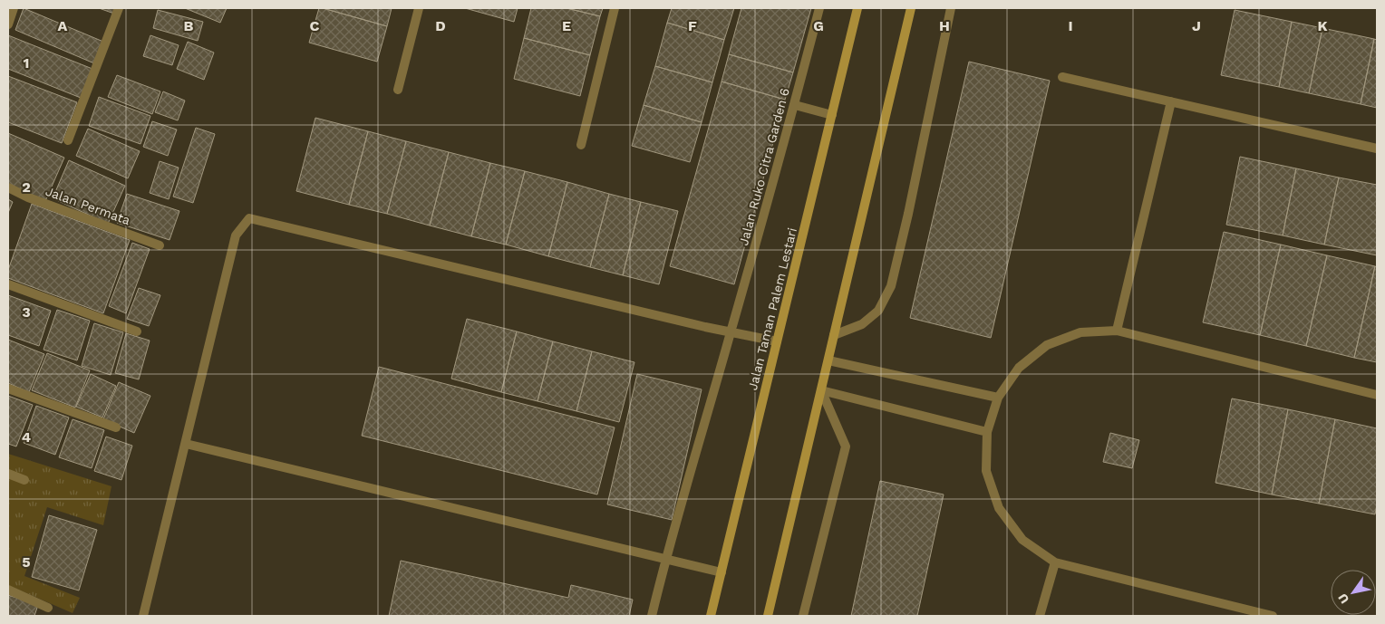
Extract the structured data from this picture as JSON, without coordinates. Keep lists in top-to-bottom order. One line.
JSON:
{"streets":{"street":["Jalan Ruko Citra Garden 6","Jalan Permata","Jalan Taman Palem Lestari"]},"north":"bottom left","grid":{"columns":["A","B","C","D","E","F","G","H","I","J","K"],"rows":["1","2","3","4","5"]}}
